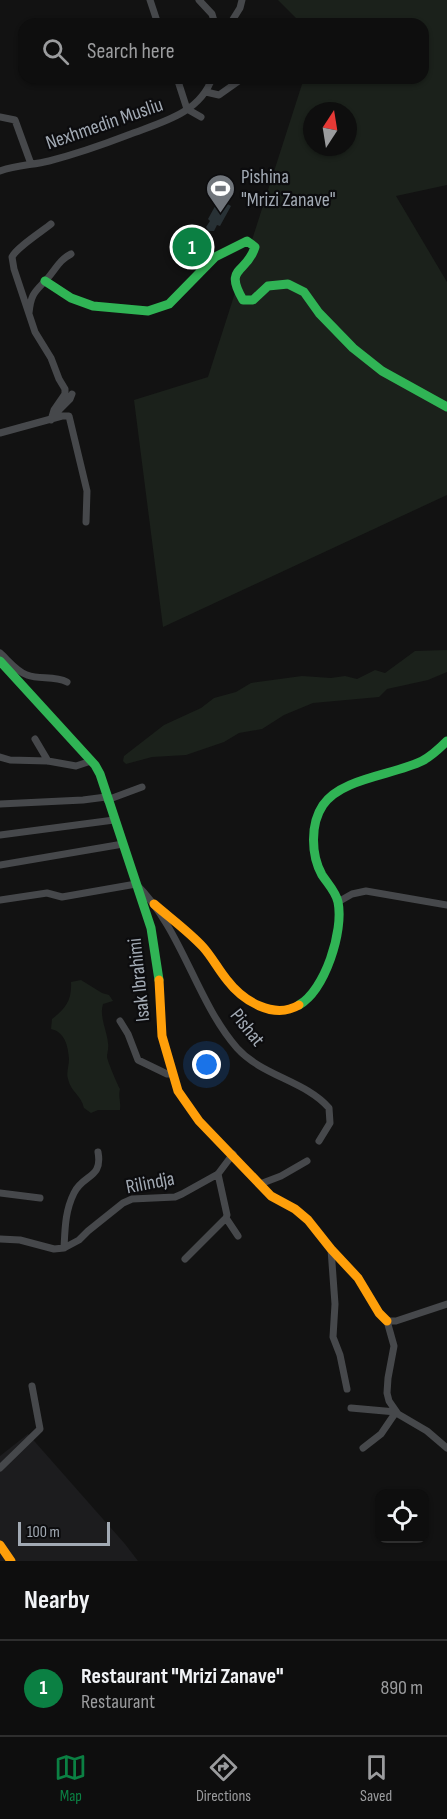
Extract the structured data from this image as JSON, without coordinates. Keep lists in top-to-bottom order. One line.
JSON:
{"streets":{"street":["Nexhmedin Musliu","Isak Ibrahimi","Pishat","Rilindja"]},"crossings":[["Isak Ibrahimi","Pishat"],["Isak Ibrahimi","Rilindja"]],"places":{"sports":["Pishina \"Mrizi Zanave\""]},"scale_bar":"100 m","north":"top","page":{"search":"Search here","pins":"1","scale":"100 m","heading":"Nearby","list":[{"mark":"1","name":"Restaurant \"Mrizi Zanave\"","note":"Restaurant","value":"890 m"}],"nav":["Map","Directions","Saved"]}}
